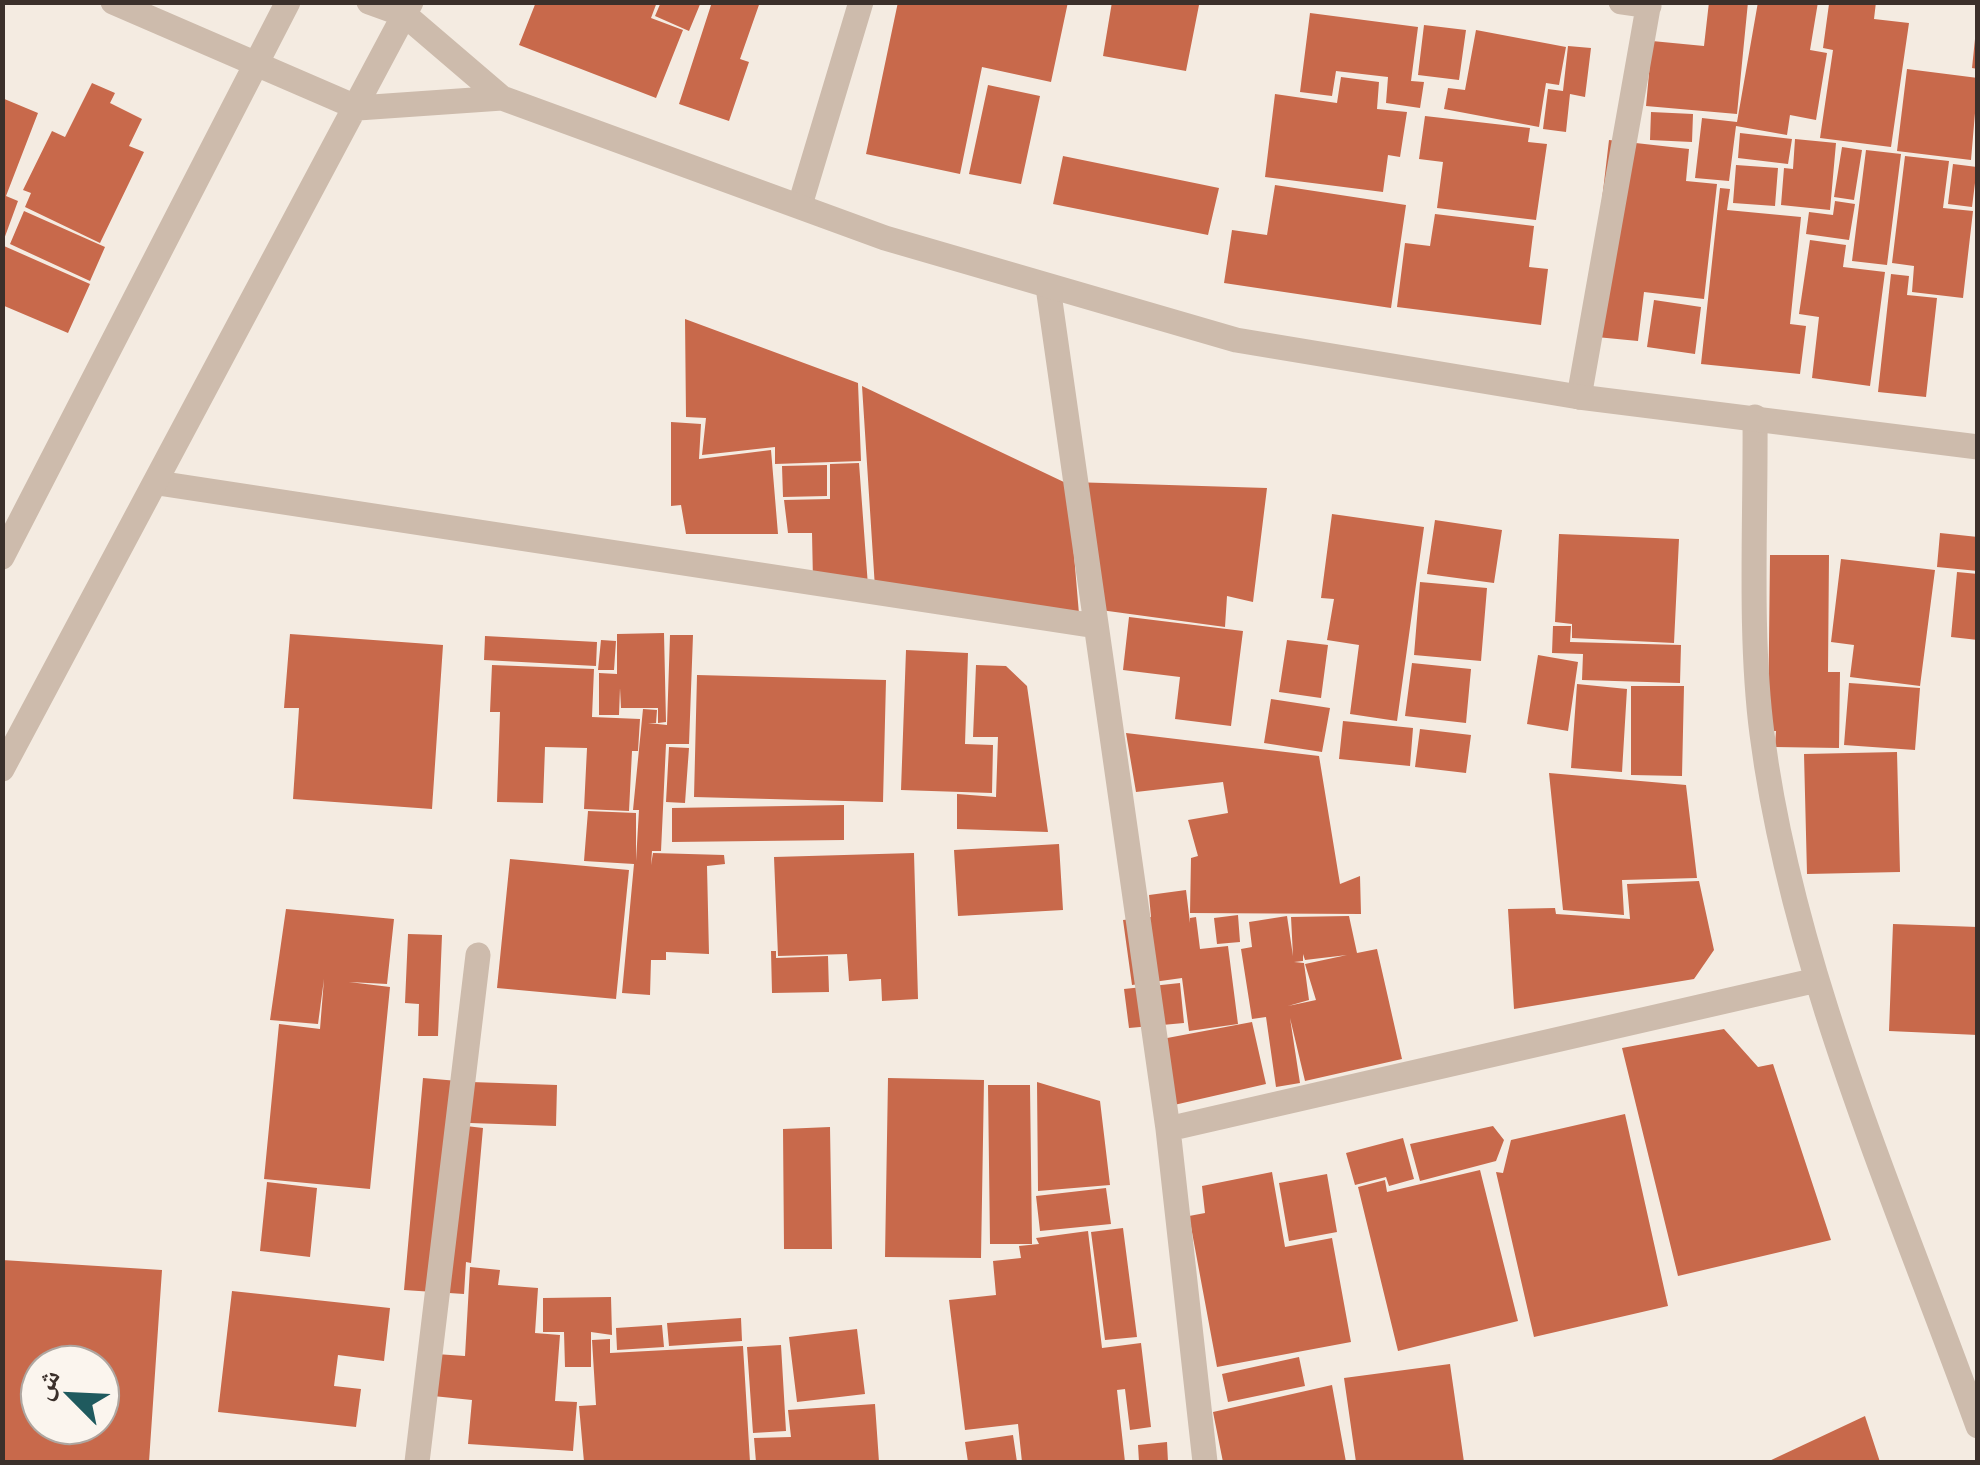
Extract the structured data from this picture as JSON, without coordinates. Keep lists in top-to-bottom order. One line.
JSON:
{"north":"top left"}
